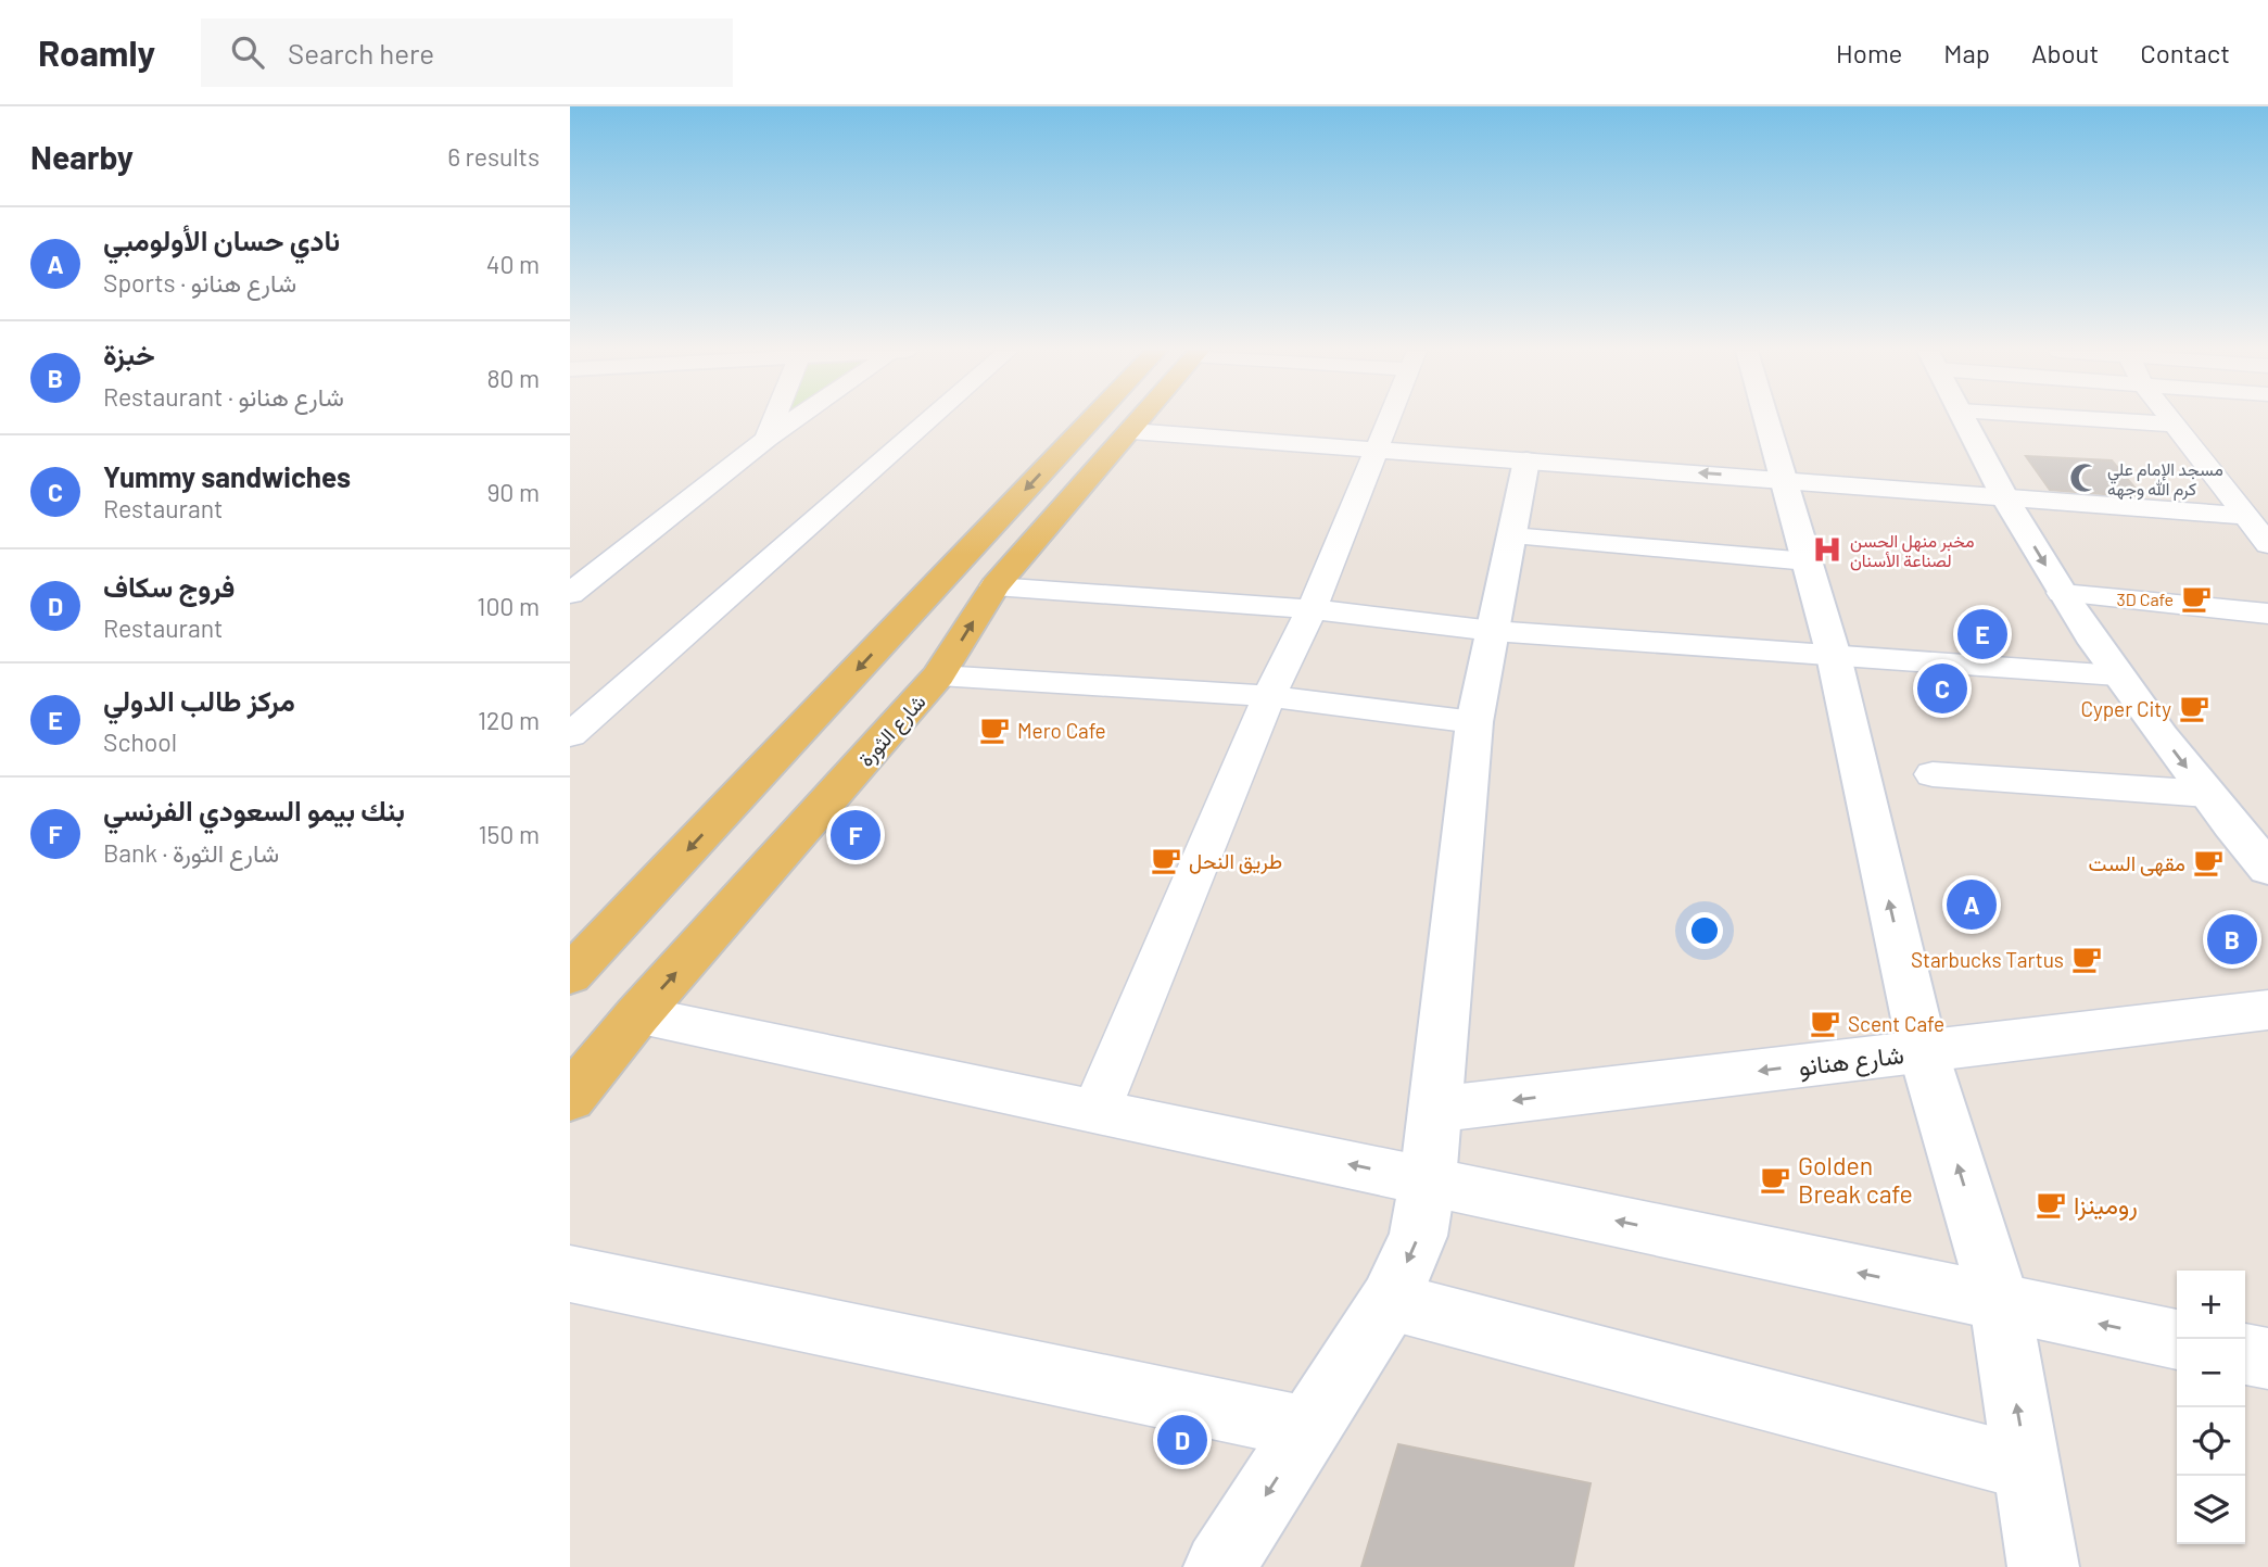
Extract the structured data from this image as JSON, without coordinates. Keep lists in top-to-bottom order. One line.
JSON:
{"streets":{"main road":["شارع الثورة"],"street":["شارع هنانو"]},"places":{"mosque":["مسجد الإمام علي كرم الله وجهه"],"hospital":["مخبر منهل الحسن لصناعة الأسنان"],"cafe":["3D Cafe","Cyper City","Mero Cafe","طريق النحل","مقهى الست","Starbucks Tartus","Scent Cafe","Golden Break cafe","رومينزا"]},"page":{"header":"Roamly","search":"Search here","nav":["Home","Map","About","Contact"],"heading":["Nearby","6 results"],"list":[{"mark":"A","name":"نادي حسان الأولومبي","note":"Sports · شارع هنانو","value":"40 m"},{"mark":"B","name":"خبزة","note":"Restaurant · شارع هنانو","value":"80 m"},{"mark":"C","name":"Yummy sandwiches","note":"Restaurant","value":"90 m"},{"mark":"D","name":"فروج سكاف","note":"Restaurant","value":"100 m"},{"mark":"E","name":"مركز طالب الدولي","note":"School","value":"120 m"},{"mark":"F","name":"بنك بيمو السعودي الفرنسي","note":"Bank · شارع الثورة","value":"150 m"}],"pins":["E","C","F","A","B","D"],"map_buttons":["+","−"]}}
